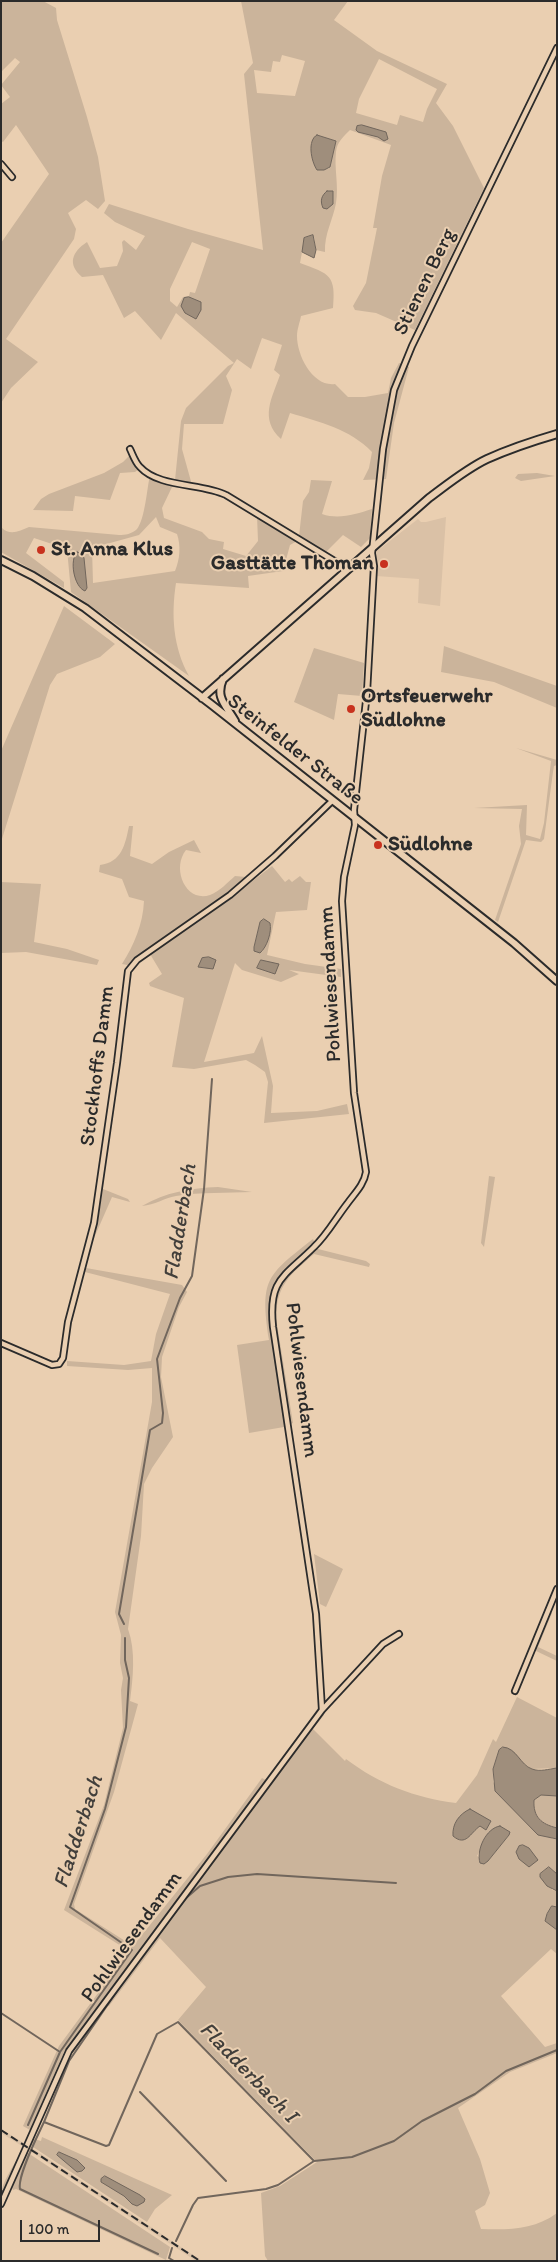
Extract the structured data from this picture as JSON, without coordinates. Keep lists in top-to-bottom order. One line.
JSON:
{"streets":{"main road":["Steinfelder Straße"],"street":["Stienen Berg","Pohlwiesendamm","Stockhoffs Damm"]},"crossings":[["Stienen Berg","Steinfelder Straße"],["Stienen Berg","Pohlwiesendamm"],["Steinfelder Straße","Pohlwiesendamm"],["Steinfelder Straße","Stockhoffs Damm"]],"water":["Fladderbach","Fladderbach I"],"places":["St. Anna Klus","Gasttätte Thoman","Ortsfeuerwehr Südlohne","Südlohne"],"scale_bar":"100 m"}
